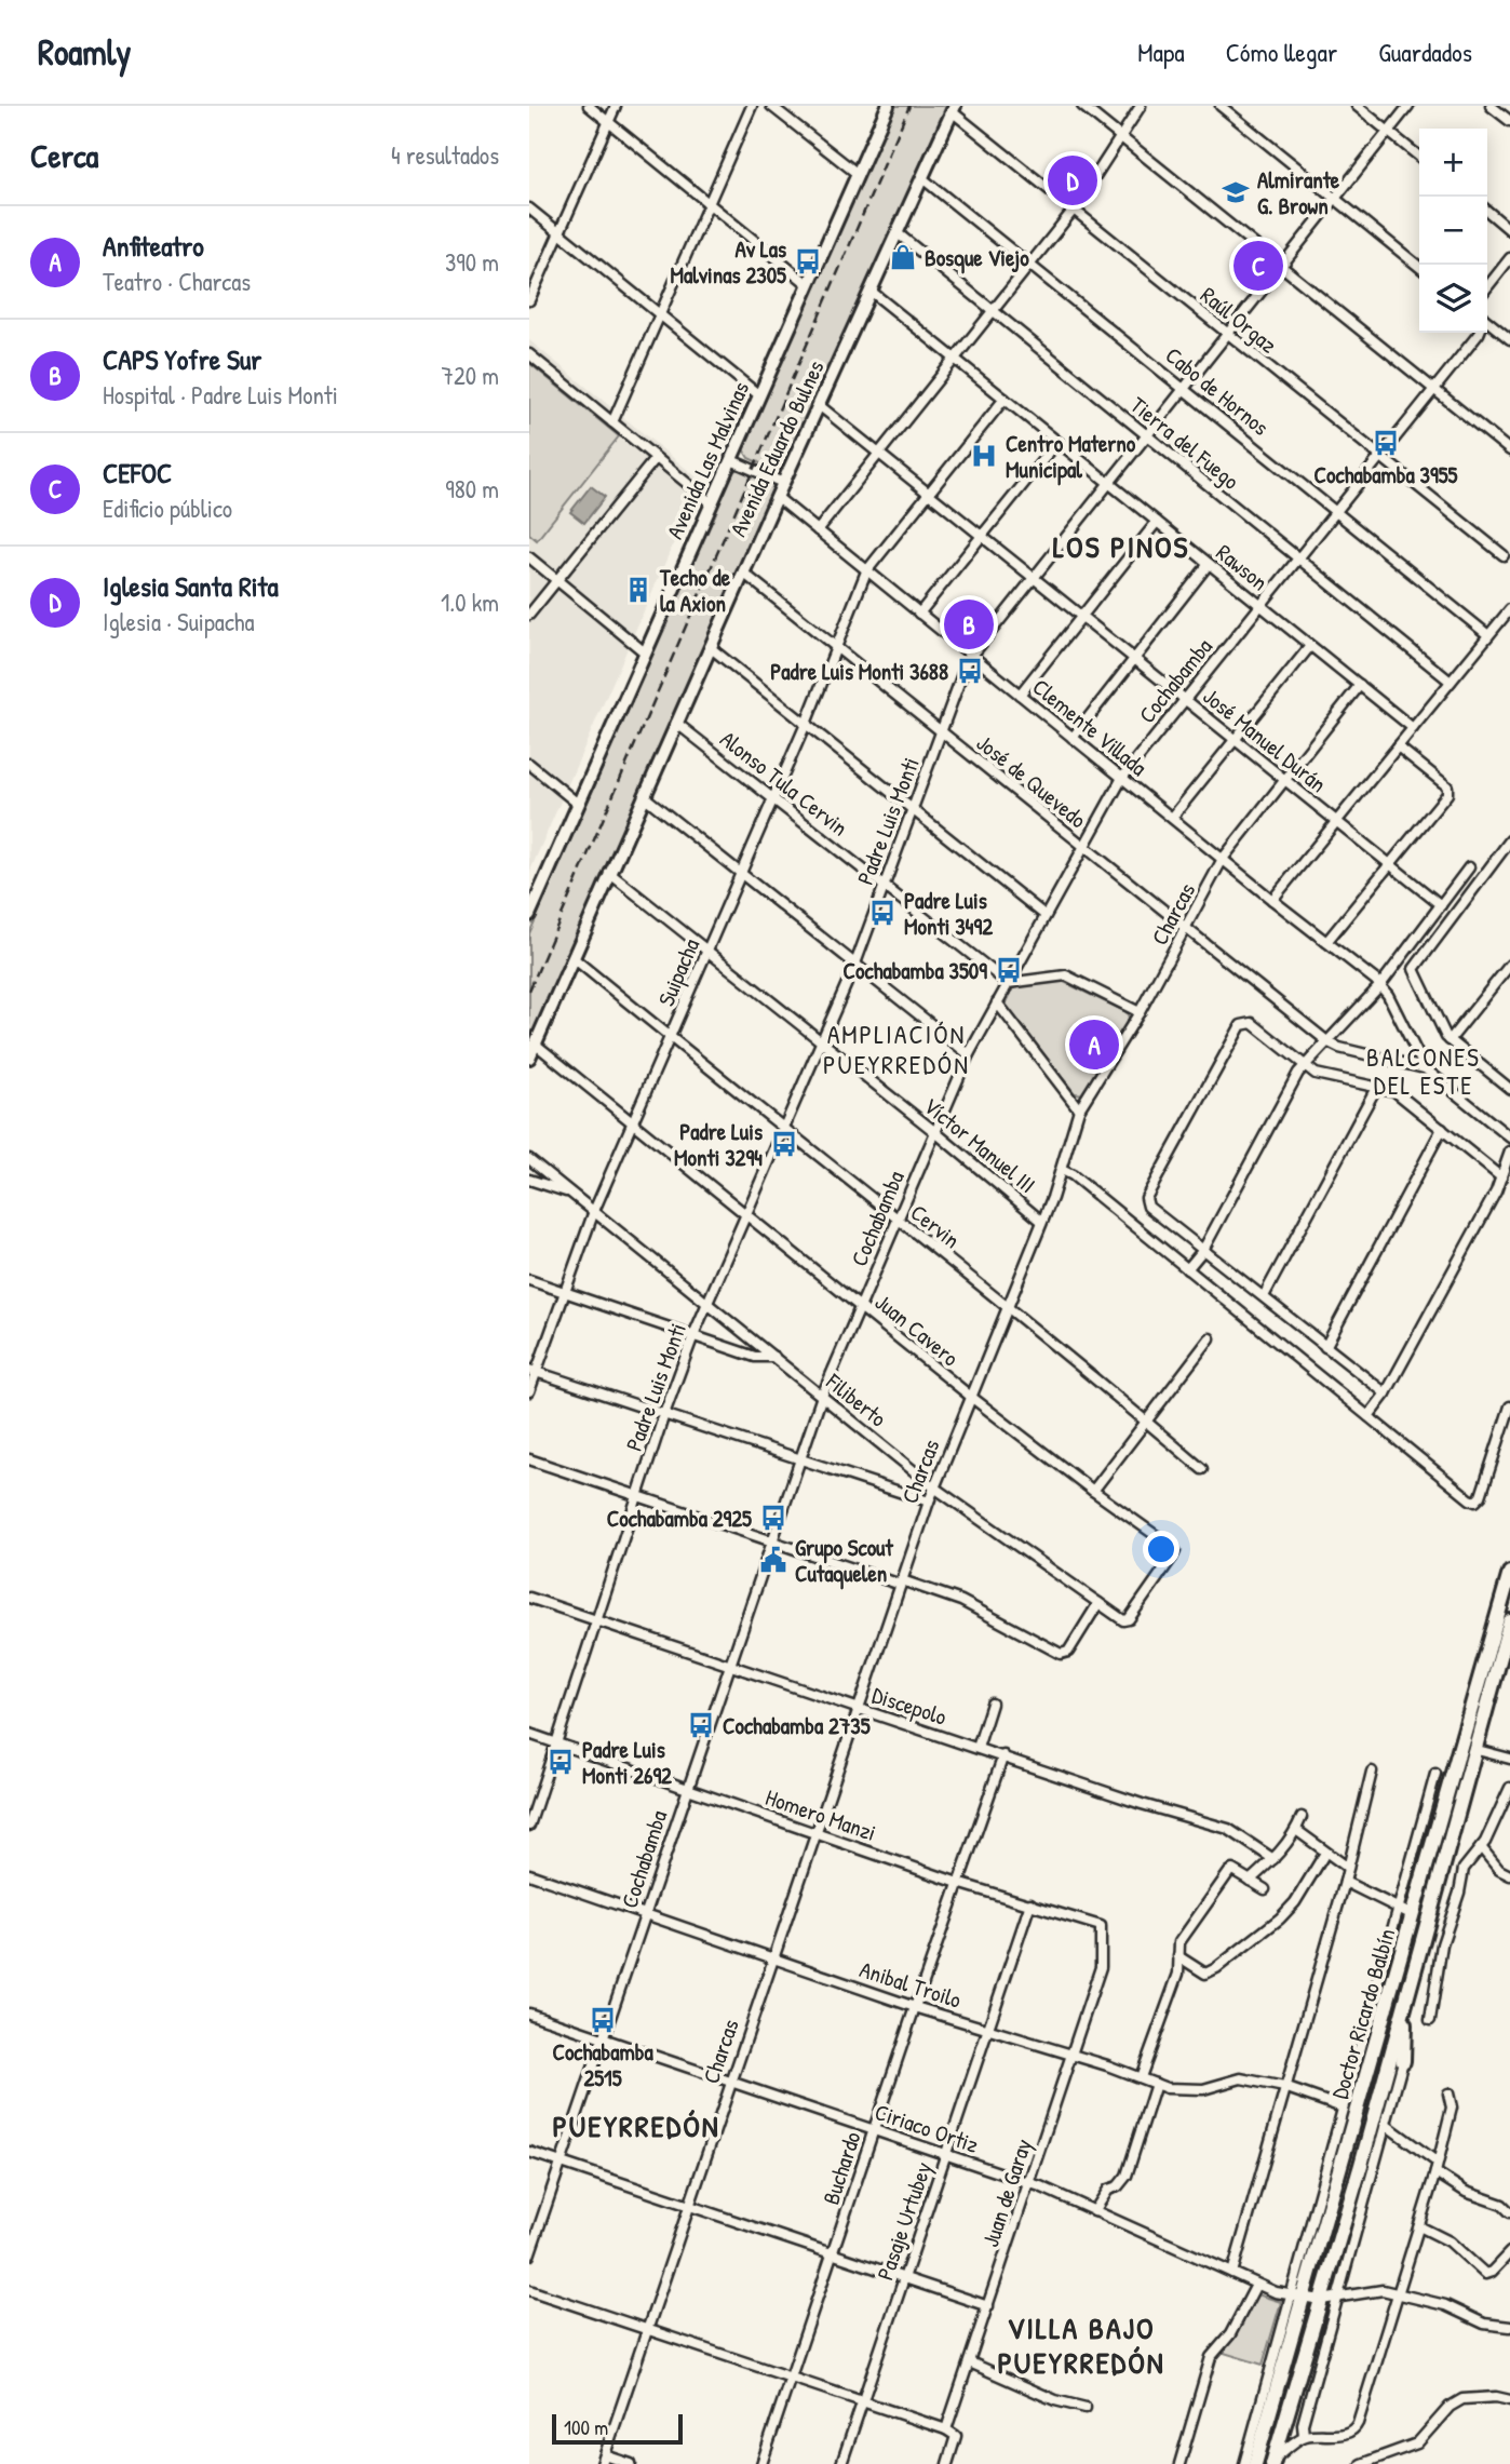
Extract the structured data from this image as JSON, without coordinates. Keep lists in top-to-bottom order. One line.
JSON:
{"streets":{"main road":["Avenida Eduardo Bulnes","Avenida Las Malvinas","Doctor Ricardo Balbín"],"street":["Raúl Orgaz","Cabo de Hornos","Tierra del Fuego","Rawson","Cochabamba","Clemente Villada","José Manuel Durán","José de Quevedo","Alonso Tula Cervin","Padre Luis Monti","Charcas","Suipacha","Víctor Manuel III","Cervin","Juan Cavero","Filiberto","Discepolo","Homero Manzi","Anibal Troilo","Ciriaco Ortiz","Buchardo","Juan de Garay","Pasaje Urtubey"]},"crossings":[["Raúl Orgaz","Avenida Eduardo Bulnes"],["Raúl Orgaz","Cochabamba"],["Raúl Orgaz","Padre Luis Monti"],["Cabo de Hornos","Avenida Eduardo Bulnes"],["Cabo de Hornos","Cochabamba"],["Cabo de Hornos","Padre Luis Monti"],["Tierra del Fuego","Avenida Eduardo Bulnes"],["Tierra del Fuego","Cochabamba"],["Tierra del Fuego","Padre Luis Monti"],["Avenida Eduardo Bulnes","Rawson"],["Avenida Eduardo Bulnes","Clemente Villada"],["Avenida Eduardo Bulnes","José Manuel Durán"],["Avenida Eduardo Bulnes","José de Quevedo"],["Avenida Eduardo Bulnes","Alonso Tula Cervin"],["Avenida Eduardo Bulnes","Víctor Manuel III"],["Avenida Eduardo Bulnes","Cervin"],["Avenida Eduardo Bulnes","Juan Cavero"],["Rawson","Cochabamba"],["Rawson","Padre Luis Monti"],["Rawson","Charcas"],["Rawson","Suipacha"],["Cochabamba","Clemente Villada"],["Cochabamba","José Manuel Durán"],["Cochabamba","José de Quevedo"],["Cochabamba","Alonso Tula Cervin"],["Cochabamba","Víctor Manuel III"],["Cochabamba","Cervin"],["Cochabamba","Juan Cavero"],["Cochabamba","Filiberto"],["Cochabamba","Discepolo"],["Cochabamba","Homero Manzi"],["Cochabamba","Anibal Troilo"],["Cochabamba","Ciriaco Ortiz"],["Clemente Villada","Padre Luis Monti"],["Clemente Villada","Charcas"],["Clemente Villada","Suipacha"],["José Manuel Durán","Padre Luis Monti"],["José Manuel Durán","Charcas"],["José Manuel Durán","Suipacha"],["José de Quevedo","Padre Luis Monti"],["José de Quevedo","Charcas"],["José de Quevedo","Suipacha"],["Alonso Tula Cervin","Padre Luis Monti"],["Alonso Tula Cervin","Suipacha"],["Padre Luis Monti","Víctor Manuel III"],["Padre Luis Monti","Cervin"],["Padre Luis Monti","Juan Cavero"],["Padre Luis Monti","Filiberto"],["Padre Luis Monti","Discepolo"],["Padre Luis Monti","Homero Manzi"],["Charcas","Víctor Manuel III"],["Charcas","Cervin"],["Charcas","Juan Cavero"],["Charcas","Filiberto"],["Charcas","Discepolo"],["Charcas","Homero Manzi"],["Charcas","Anibal Troilo"],["Charcas","Ciriaco Ortiz"],["Suipacha","Víctor Manuel III"],["Suipacha","Cervin"],["Suipacha","Juan Cavero"],["Suipacha","Filiberto"],["Juan Cavero","Filiberto"],["Discepolo","Buchardo"],["Homero Manzi","Buchardo"],["Homero Manzi","Juan de Garay"],["Homero Manzi","Pasaje Urtubey"],["Anibal Troilo","Buchardo"],["Anibal Troilo","Juan de Garay"],["Anibal Troilo","Pasaje Urtubey"],["Doctor Ricardo Balbín","Ciriaco Ortiz"],["Ciriaco Ortiz","Buchardo"],["Ciriaco Ortiz","Juan de Garay"],["Ciriaco Ortiz","Pasaje Urtubey"]],"districts":["LOS PINOS","AMPLIACIÓN PUEYRREDÓN","BALCONES DEL ESTE","PUEYRREDÓN","VILLA BAJO PUEYRREDÓN"],"places":{"school or university":["Almirante G. Brown"],"shop":["Bosque Viejo"],"bus stop":["Av Las Malvinas 2305","Cochabamba 3955","Padre Luis Monti 3688","Padre Luis Monti 3492","Cochabamba 3509","Padre Luis Monti 3294","Cochabamba 2925","Cochabamba 2735","Padre Luis Monti 2692","Cochabamba 2515"],"hospital":["Centro Materno Municipal"],"building":["Techo de la Axion"],"public building":["Grupo Scout Cutaquelen"]},"scale_bar":"100 m","page":{"header":"Roamly","nav":["Mapa","Cómo llegar","Guardados"],"heading":["Cerca","4 resultados"],"map_buttons":["+","−"],"pins":["D","C","B","A"],"list":[{"mark":"A","name":"Anfiteatro","note":"Teatro · Charcas","value":"390 m"},{"mark":"B","name":"CAPS Yofre Sur","note":"Hospital · Padre Luis Monti","value":"720 m"},{"mark":"C","name":"CEFOC","note":"Edificio público","value":"980 m"},{"mark":"D","name":"Iglesia Santa Rita","note":"Iglesia · Suipacha","value":"1.0 km"}],"scale":"100 m"}}
